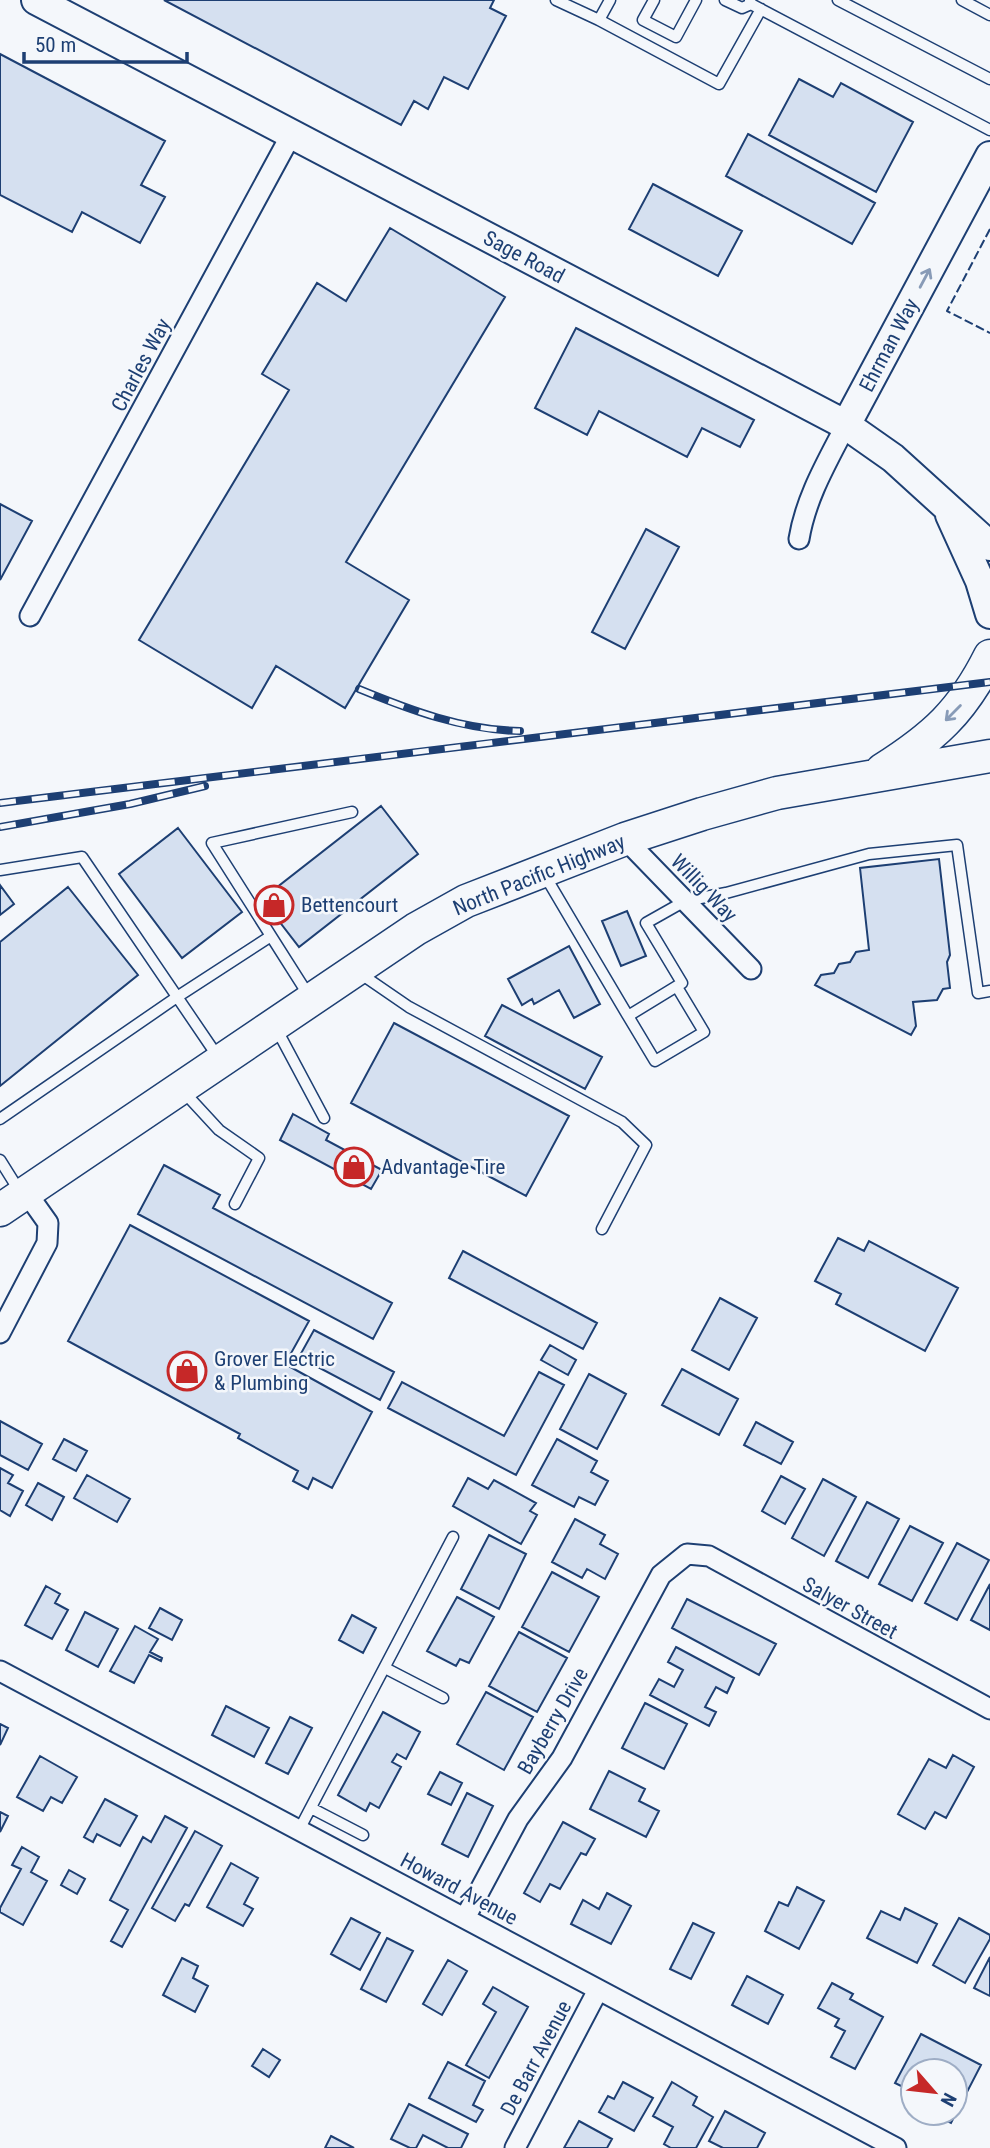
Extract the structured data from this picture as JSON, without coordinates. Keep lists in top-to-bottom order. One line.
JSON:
{"streets":{"main road":["Sage Road","Ehrman Way","North Pacific Highway"],"street":["Charles Way","Willig Way","Salyer Street","Bayberry Drive","Howard Avenue","De Barr Avenue"]},"crossings":[["Sage Road","Ehrman Way"],["Sage Road","Charles Way"],["North Pacific Highway","Willig Way"],["Salyer Street","Bayberry Drive"],["Bayberry Drive","Howard Avenue"],["Howard Avenue","De Barr Avenue"]],"one_way":["Ehrman Way"],"places":{"shop":["Bettencourt","Advantage Tire","Grover Electric & Plumbing"]},"scale_bar":"50 m","north":"bottom right"}
